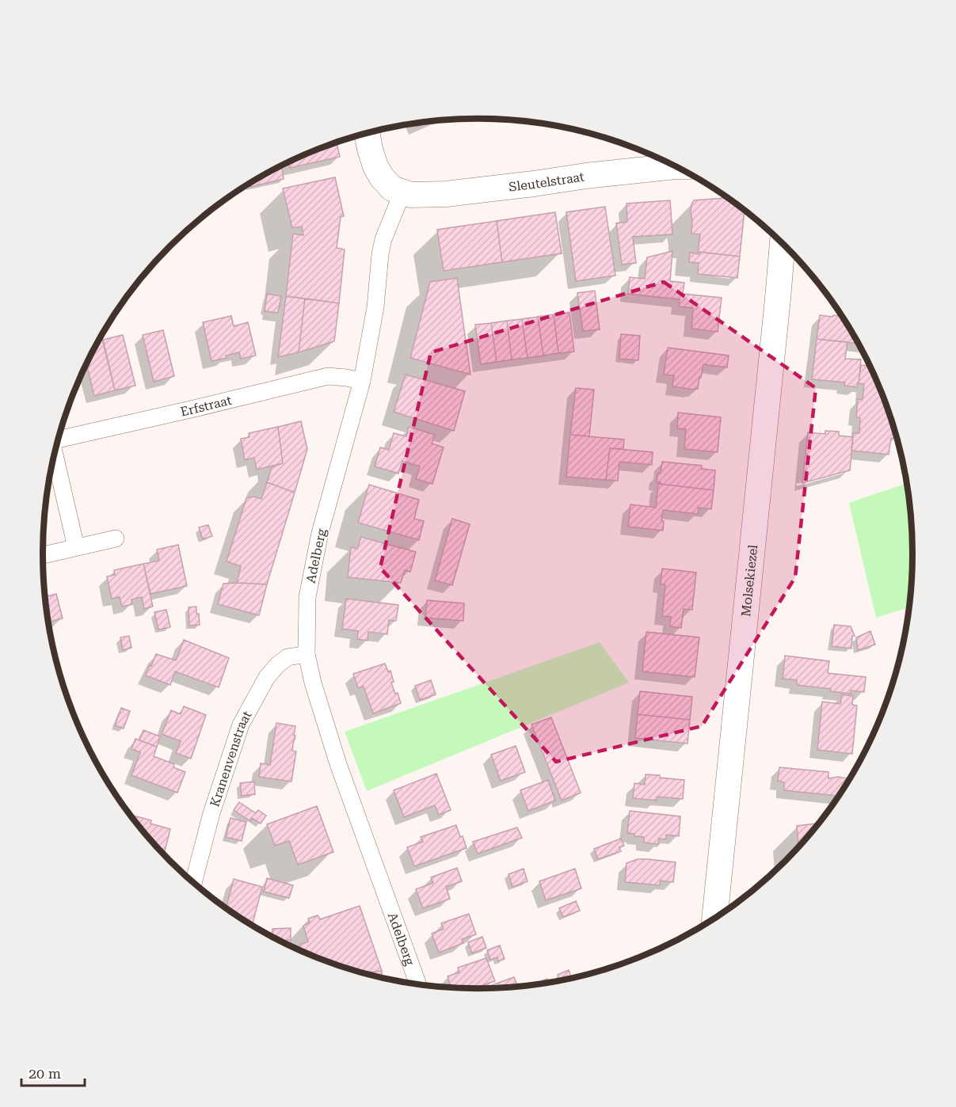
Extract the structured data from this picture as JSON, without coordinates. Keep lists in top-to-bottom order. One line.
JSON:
{"streets":{"main road":["Sleutelstraat","Molsekiezel"],"street":["Erfstraat","Adelberg","Kranenvenstraat"]},"crossings":[["Sleutelstraat","Adelberg"],["Erfstraat","Adelberg"],["Adelberg","Kranenvenstraat"]],"scale_bar":"20 m"}
